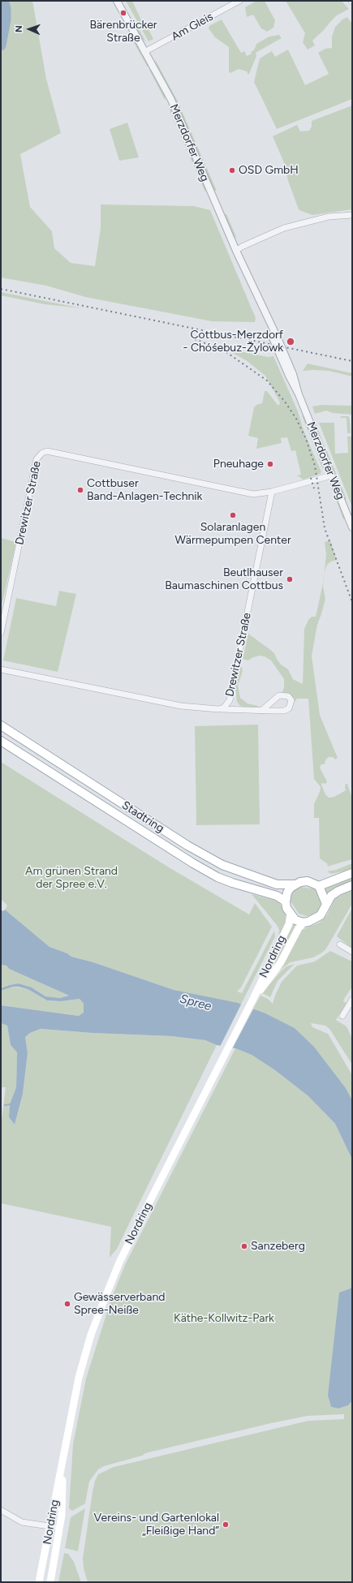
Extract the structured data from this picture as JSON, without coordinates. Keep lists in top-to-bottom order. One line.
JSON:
{"streets":{"main road":["Stadtring","Nordring"],"street":["Am Gleis","Merzdorfer Weg","Drewitzer Straße"]},"crossings":[["Am Gleis","Merzdorfer Weg"],["Merzdorfer Weg","Drewitzer Straße"],["Stadtring","Nordring"]],"water":["Spree"],"parks":["Am grünen Strand der Spree e.V.","Käthe-Kollwitz-Park"],"places":["Bärenbrücker Straße","OSD GmbH","Cottbus-Merzdorf - Chóśebuz-Žylowk","Pneuhage","Cottbuser Band-Anlagen-Technik","Solaranlagen Wärmepumpen Center","Beutlhauser Baumaschinen Cottbus","Sanzeberg","Gewässerverband Spree-Neiße","Vereins- und Gartenlokal „Fleißige Hand”"],"north":"left"}
